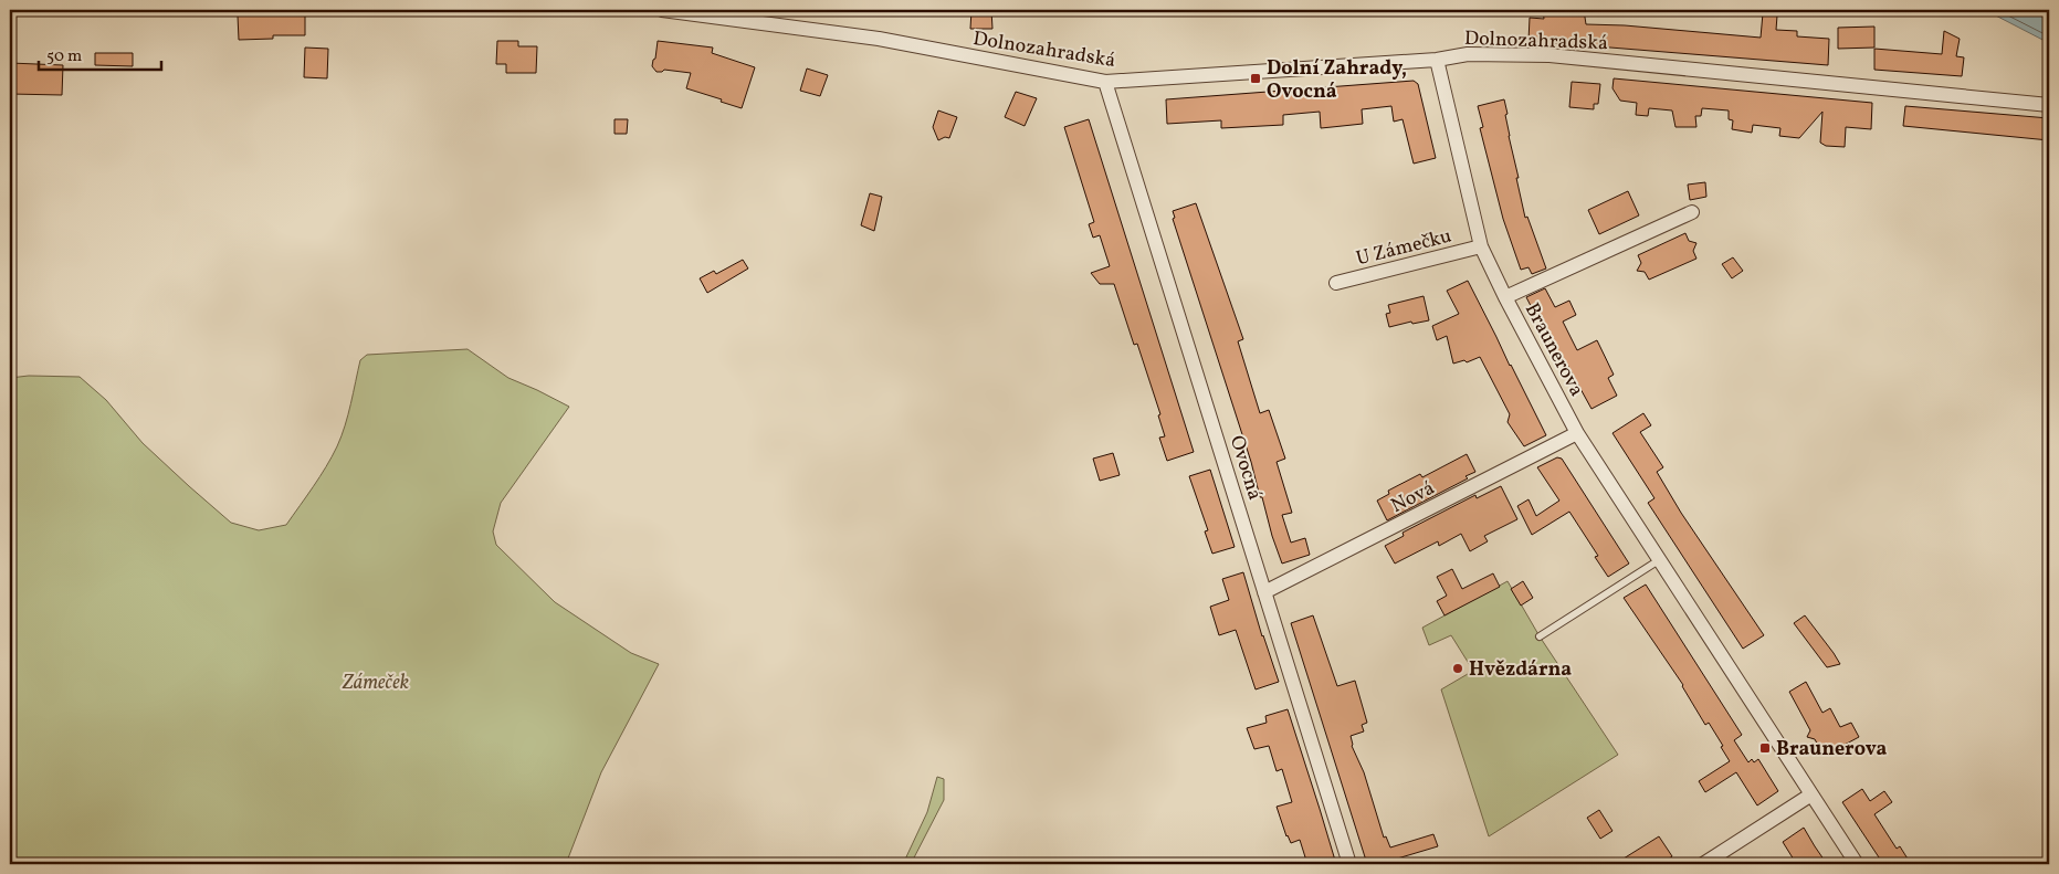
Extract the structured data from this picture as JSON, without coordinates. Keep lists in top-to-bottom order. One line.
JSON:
{"streets":{"street":["Dolnozahradská","U Zámečku","Braunerova","Ovocná","Nová"]},"crossings":[["Dolnozahradská","Braunerova"],["Dolnozahradská","Ovocná"],["U Zámečku","Braunerova"],["Braunerova","Nová"],["Ovocná","Nová"]],"parks":["Zámeček"],"places":{"transit":["Dolní Zahrady, Ovocná","Braunerova"],"other":["Hvězdárna"]},"scale_bar":"50 m"}
